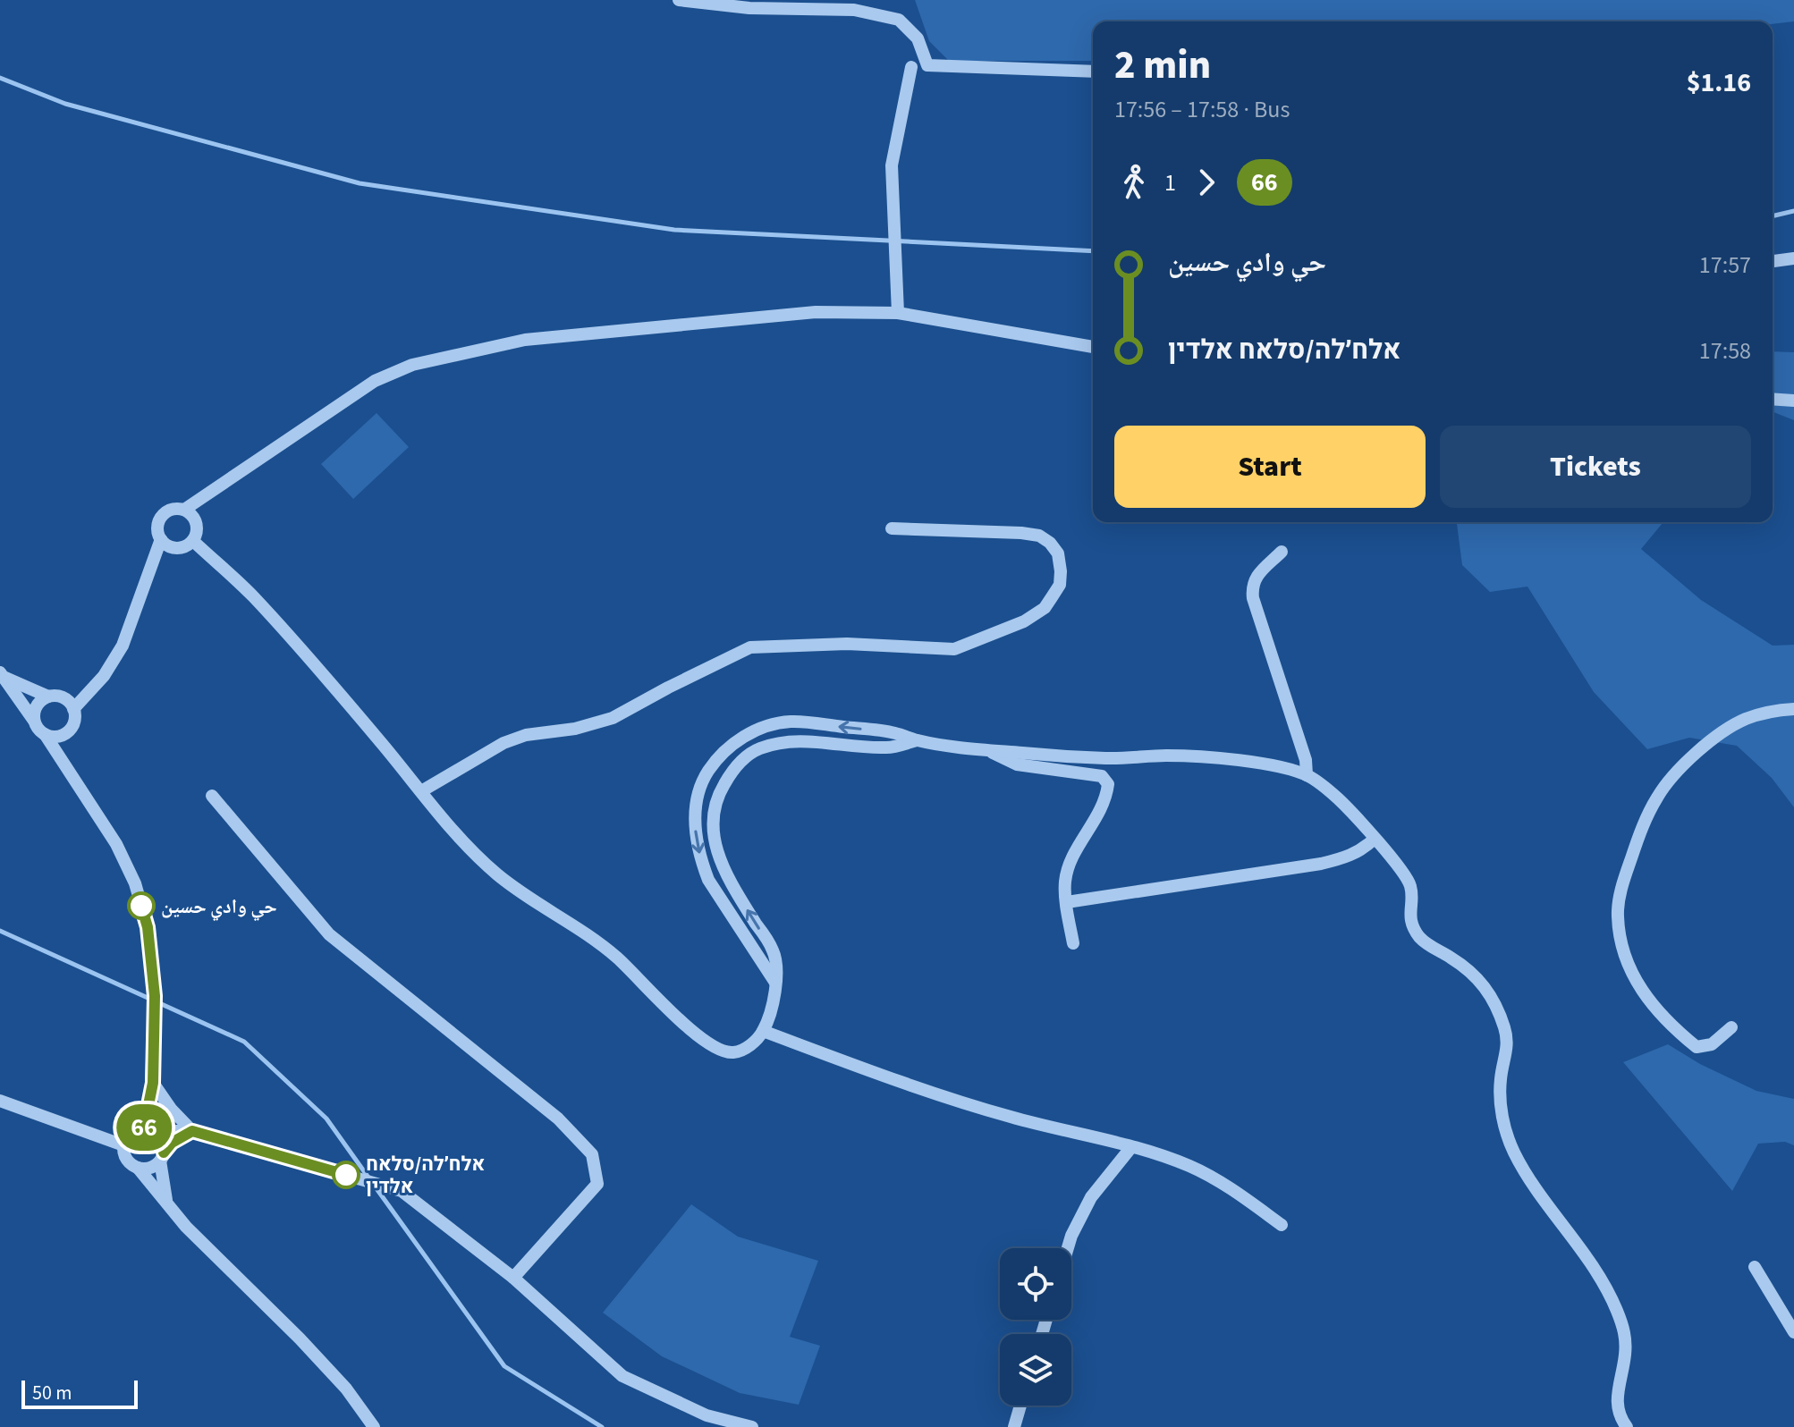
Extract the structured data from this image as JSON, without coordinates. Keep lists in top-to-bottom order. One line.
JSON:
{"places":["حي وادي حسين","אלח׳לה/סלאח אלדין"],"lines":["bus line 66"],"scale_bar":"50 m","page":{"on_map":"66","heading":["2 min","17:56 – 17:58 · Bus","$1.16"],"legs":["1","66"],"list":[{"name":"حي وادي حسين","value":"17:57"},{"name":"אלח׳לה/סלאח אלדין","value":"17:58"}],"buttons":["Start","Tickets"],"scale":"50 m"}}
